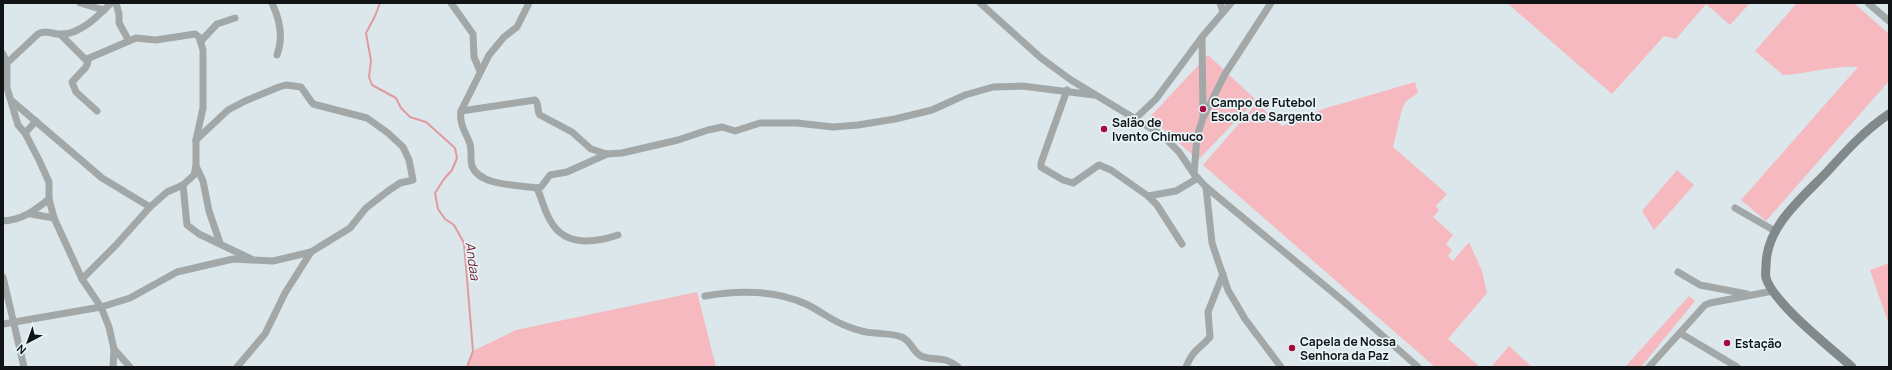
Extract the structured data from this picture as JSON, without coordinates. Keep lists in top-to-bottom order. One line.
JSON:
{"water":["Andaa"],"places":["Campo de Futebol Escola de Sargento","Salão de Ivento Chimuco","Estação","Capela de Nossa Senhora da Paz"],"north":"bottom left"}
